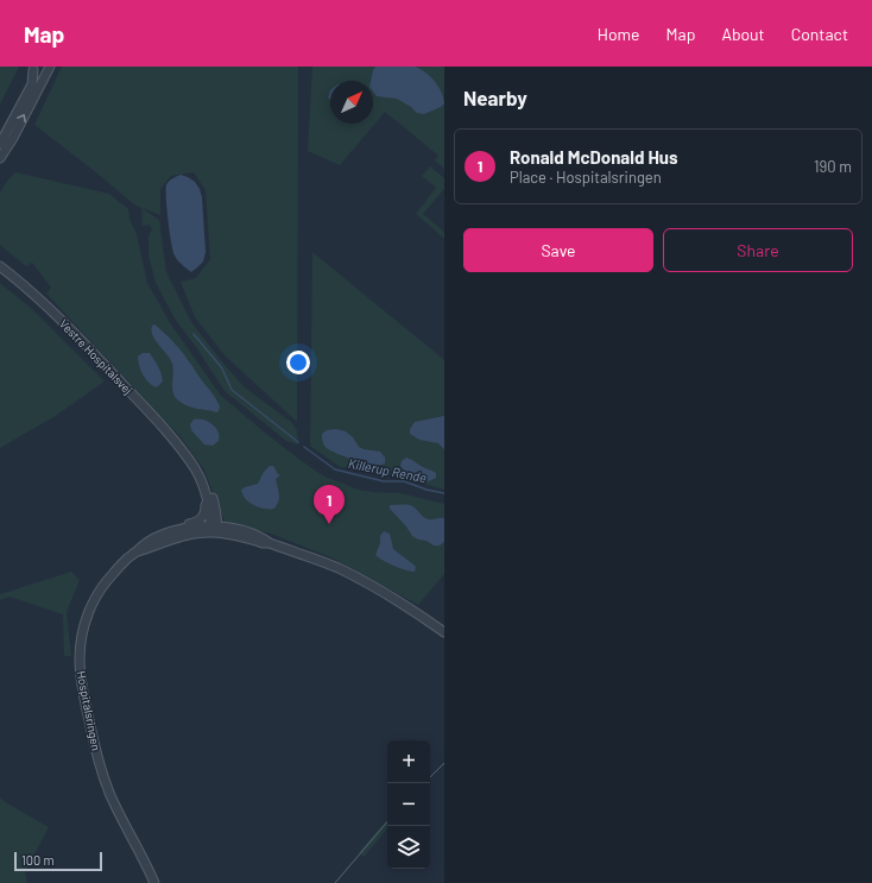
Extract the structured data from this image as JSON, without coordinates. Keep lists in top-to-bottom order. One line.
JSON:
{"streets":{"street":["Vestre Hospitalsvej","Hospitalsringen"]},"crossings":[["Vestre Hospitalsvej","Hospitalsringen"]],"water":["Killerup Rende"],"scale_bar":"100 m","north":"top right","page":{"header":"Map","nav":["Home","Map","About","Contact"],"heading":"Nearby","list":[{"mark":"1","name":"Ronald McDonald Hus","note":"Place · Hospitalsringen","value":"190 m"}],"buttons":["Save","Share"],"pins":"1","map_buttons":["+","−"],"scale":"100 m"}}
